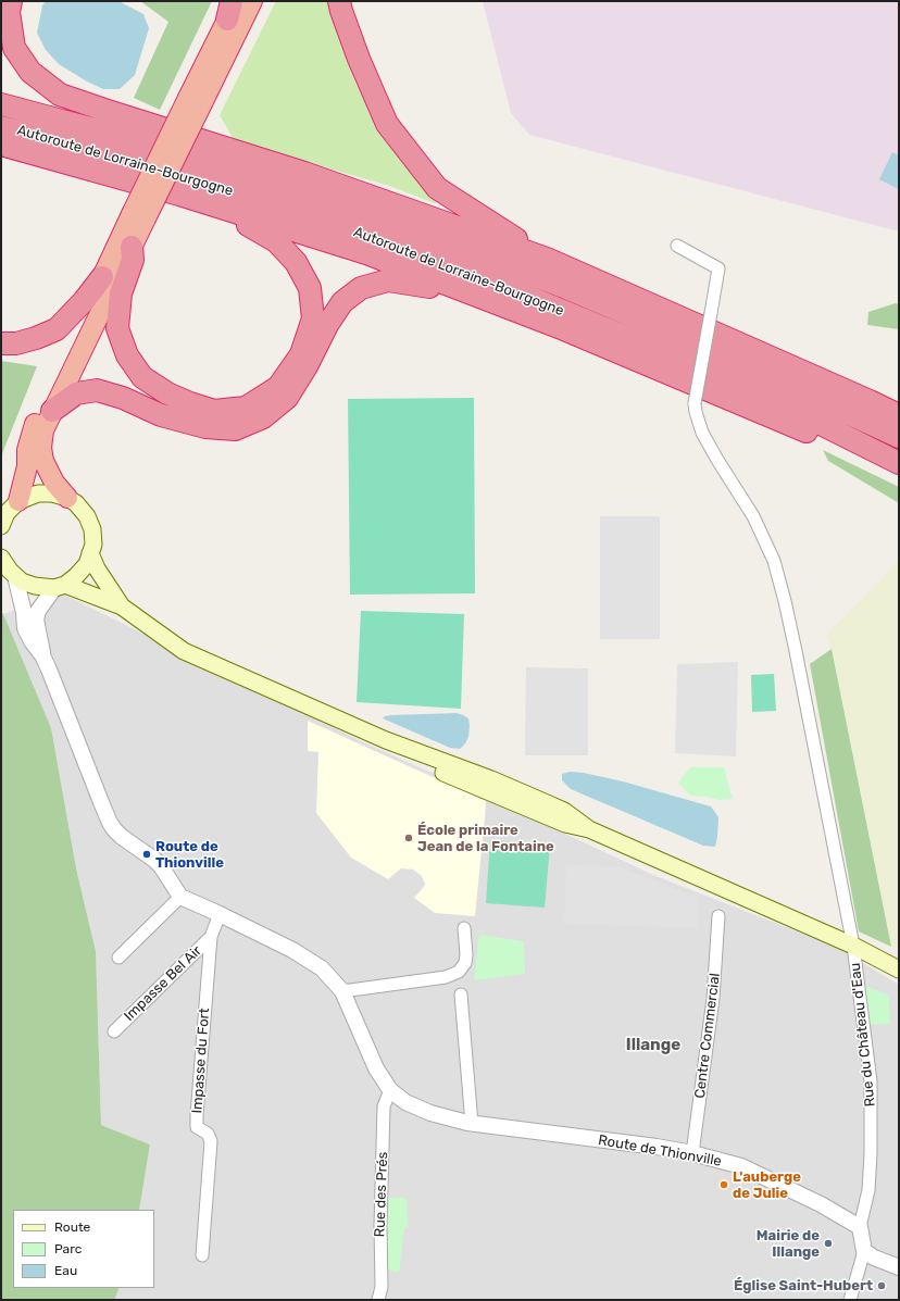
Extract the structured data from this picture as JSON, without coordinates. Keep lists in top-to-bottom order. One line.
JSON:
{"streets":{"highway":["Autoroute de Lorraine-Bourgogne"],"street":["Impasse Bel Air","Rue du Château d'Eau","Centre Commercial","Impasse du Fort","Route de Thionville","Rue des Prés"]},"crossings":[["Impasse Bel Air","Impasse du Fort"],["Rue du Château d'Eau","Route de Thionville"],["Centre Commercial","Route de Thionville"],["Impasse du Fort","Route de Thionville"],["Route de Thionville","Rue des Prés"]],"districts":["Illange"],"places":["École primaire Jean de la Fontaine","Route de Thionville","L'auberge de Julie","Mairie de Illange","Église Saint-Hubert"],"legend":["Route","Parc","Eau"]}
